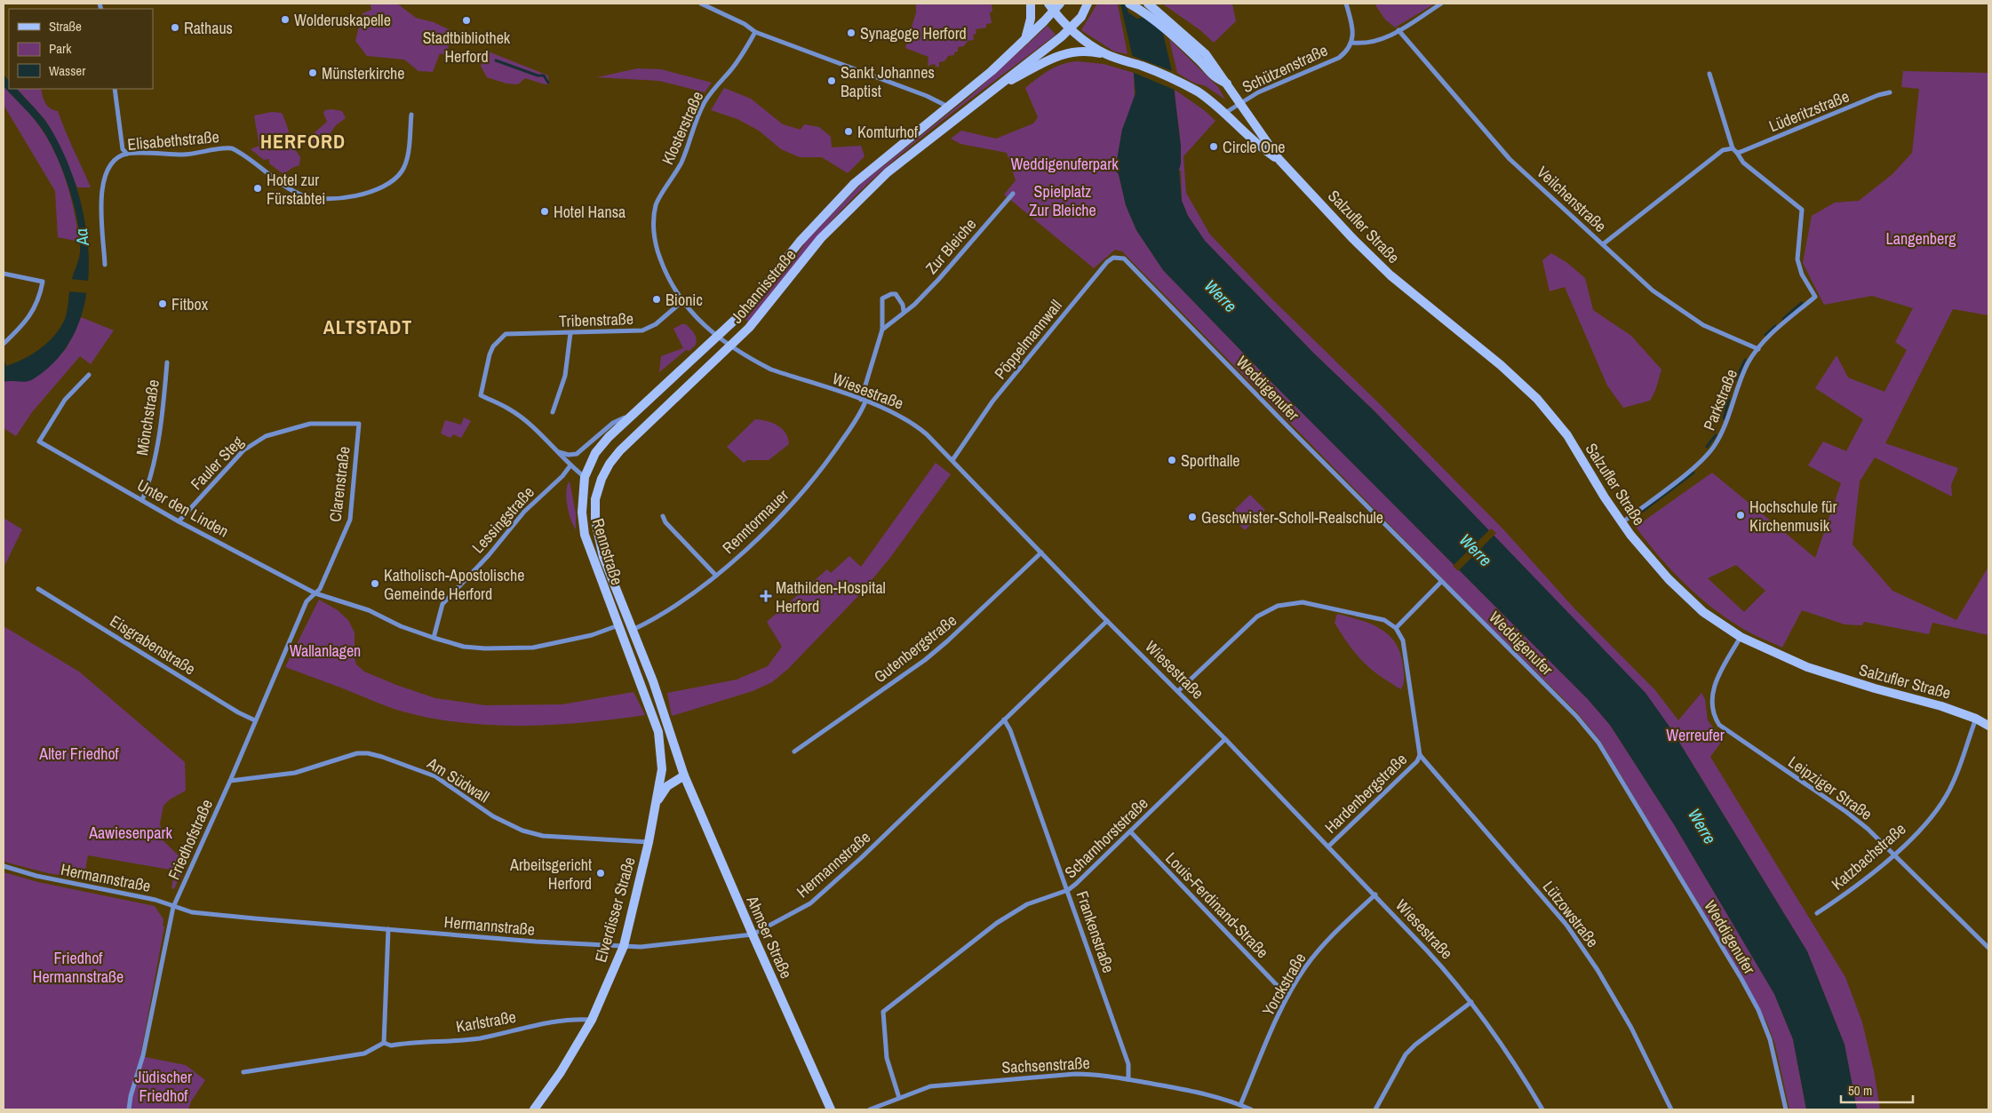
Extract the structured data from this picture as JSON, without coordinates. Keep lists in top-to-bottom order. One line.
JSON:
{"streets":{"main road":["Salzufler Straße","Johannisstraße","Rennstraße","Elverdisser Straße","Ahmser Straße"],"street":["Schützenstraße","Lüderitzstraße","Klosterstraße","Elisabethstraße","Veilchenstraße","Zur Bleiche","Tribenstraße","Pöppelmannwall","Weddigenufer","Wiesestraße","Parkstraße","Mönchstraße","Fauler Steg","Clarenstraße","Unter den Linden","Lessingstraße","Renntormauer","Eisgrabenstraße","Gutenbergstraße","Am Südwall","Leipziger Straße","Hardenbergstraße","Scharnhorststraße","Friedhofstraße","Katzbachstraße","Hermannstraße","Louis-Ferdinand-Straße","Lützowstraße","Frankenstraße","Yorckstraße","Karlstraße","Sachsenstraße"]},"crossings":[["Schützenstraße","Salzufler Straße"],["Lüderitzstraße","Parkstraße"],["Klosterstraße","Tribenstraße"],["Veilchenstraße","Parkstraße"],["Salzufler Straße","Johannisstraße"],["Salzufler Straße","Parkstraße"],["Salzufler Straße","Leipziger Straße"],["Salzufler Straße","Katzbachstraße"],["Johannisstraße","Tribenstraße"],["Johannisstraße","Wiesestraße"],["Johannisstraße","Rennstraße"],["Pöppelmannwall","Weddigenufer"],["Pöppelmannwall","Wiesestraße"],["Wiesestraße","Renntormauer"],["Wiesestraße","Gutenbergstraße"],["Wiesestraße","Hardenbergstraße"],["Wiesestraße","Scharnhorststraße"],["Wiesestraße","Hermannstraße"],["Wiesestraße","Yorckstraße"],["Mönchstraße","Unter den Linden"],["Fauler Steg","Clarenstraße"],["Fauler Steg","Unter den Linden"],["Clarenstraße","Unter den Linden"],["Clarenstraße","Friedhofstraße"],["Unter den Linden","Lessingstraße"],["Unter den Linden","Rennstraße"],["Unter den Linden","Friedhofstraße"],["Renntormauer","Rennstraße"],["Rennstraße","Elverdisser Straße"],["Rennstraße","Ahmser Straße"],["Eisgrabenstraße","Friedhofstraße"],["Am Südwall","Friedhofstraße"],["Am Südwall","Elverdisser Straße"],["Leipziger Straße","Katzbachstraße"],["Hardenbergstraße","Lützowstraße"],["Scharnhorststraße","Louis-Ferdinand-Straße"],["Scharnhorststraße","Frankenstraße"],["Scharnhorststraße","Sachsenstraße"],["Friedhofstraße","Hermannstraße"],["Hermannstraße","Elverdisser Straße"],["Hermannstraße","Frankenstraße"],["Hermannstraße","Ahmser Straße"],["Louis-Ferdinand-Straße","Yorckstraße"],["Elverdisser Straße","Ahmser Straße"],["Elverdisser Straße","Karlstraße"],["Frankenstraße","Sachsenstraße"],["Yorckstraße","Sachsenstraße"]],"districts":["HERFORD","ALTSTADT"],"water":["Aa","Werre"],"parks":["Weddigenuferpark","Spielplatz Zur Bleiche","Langenberg","Wallanlagen","Werreufer","Alter Friedhof","Aawiesenpark","Friedhof Hermannstraße","Jüdischer Friedhof"],"places":{"other":["Wolderuskapelle","Stadtbibliothek Herford","Rathaus","Synagoge Herford","Münsterkirche","Sankt Johannes Baptist","Komturhof","Circle One","Hotel zur Fürstabtei","Hotel Hansa","Bionic","Fitbox","Sporthalle","Hochschule für Kirchenmusik","Geschwister-Scholl-Realschule","Katholisch-Apostolische Gemeinde Herford","Arbeitsgericht Herford"],"health":["Mathilden-Hospital Herford"]},"legend":["Straße","Park","Wasser"],"scale_bar":"50 m"}
